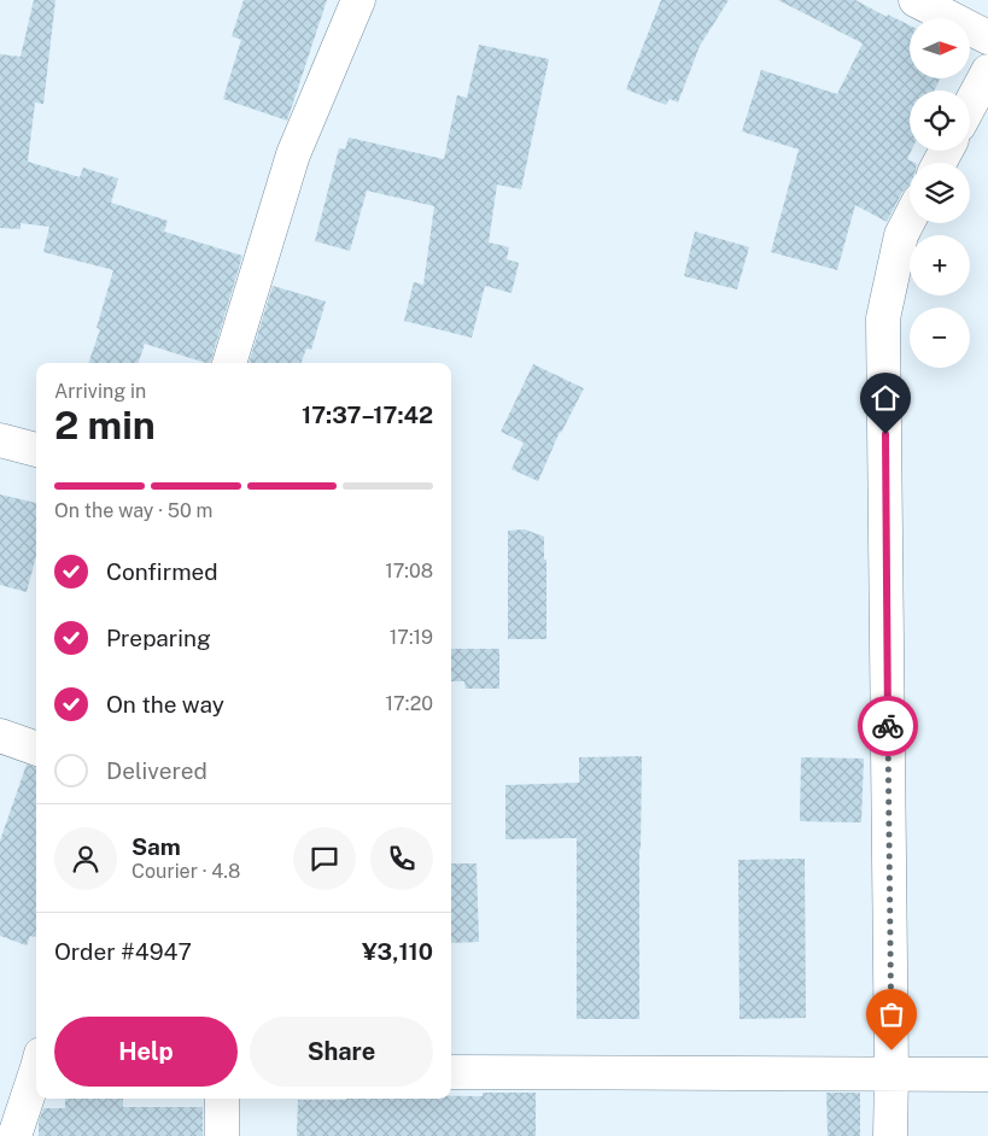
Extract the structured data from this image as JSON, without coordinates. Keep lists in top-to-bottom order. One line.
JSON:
{"north":"right","page":{"map_buttons":["+","−"],"heading":["2 min","Arriving in","17:37–17:42"],"panel":["Sam","Courier · 4.8","Order #4947","¥3,110"],"bar":"On the way · 50 m","list":[["Confirmed","17:08"],["Preparing","17:19"],["On the way","17:20"],"Delivered"],"buttons":["Help","Share"]}}
